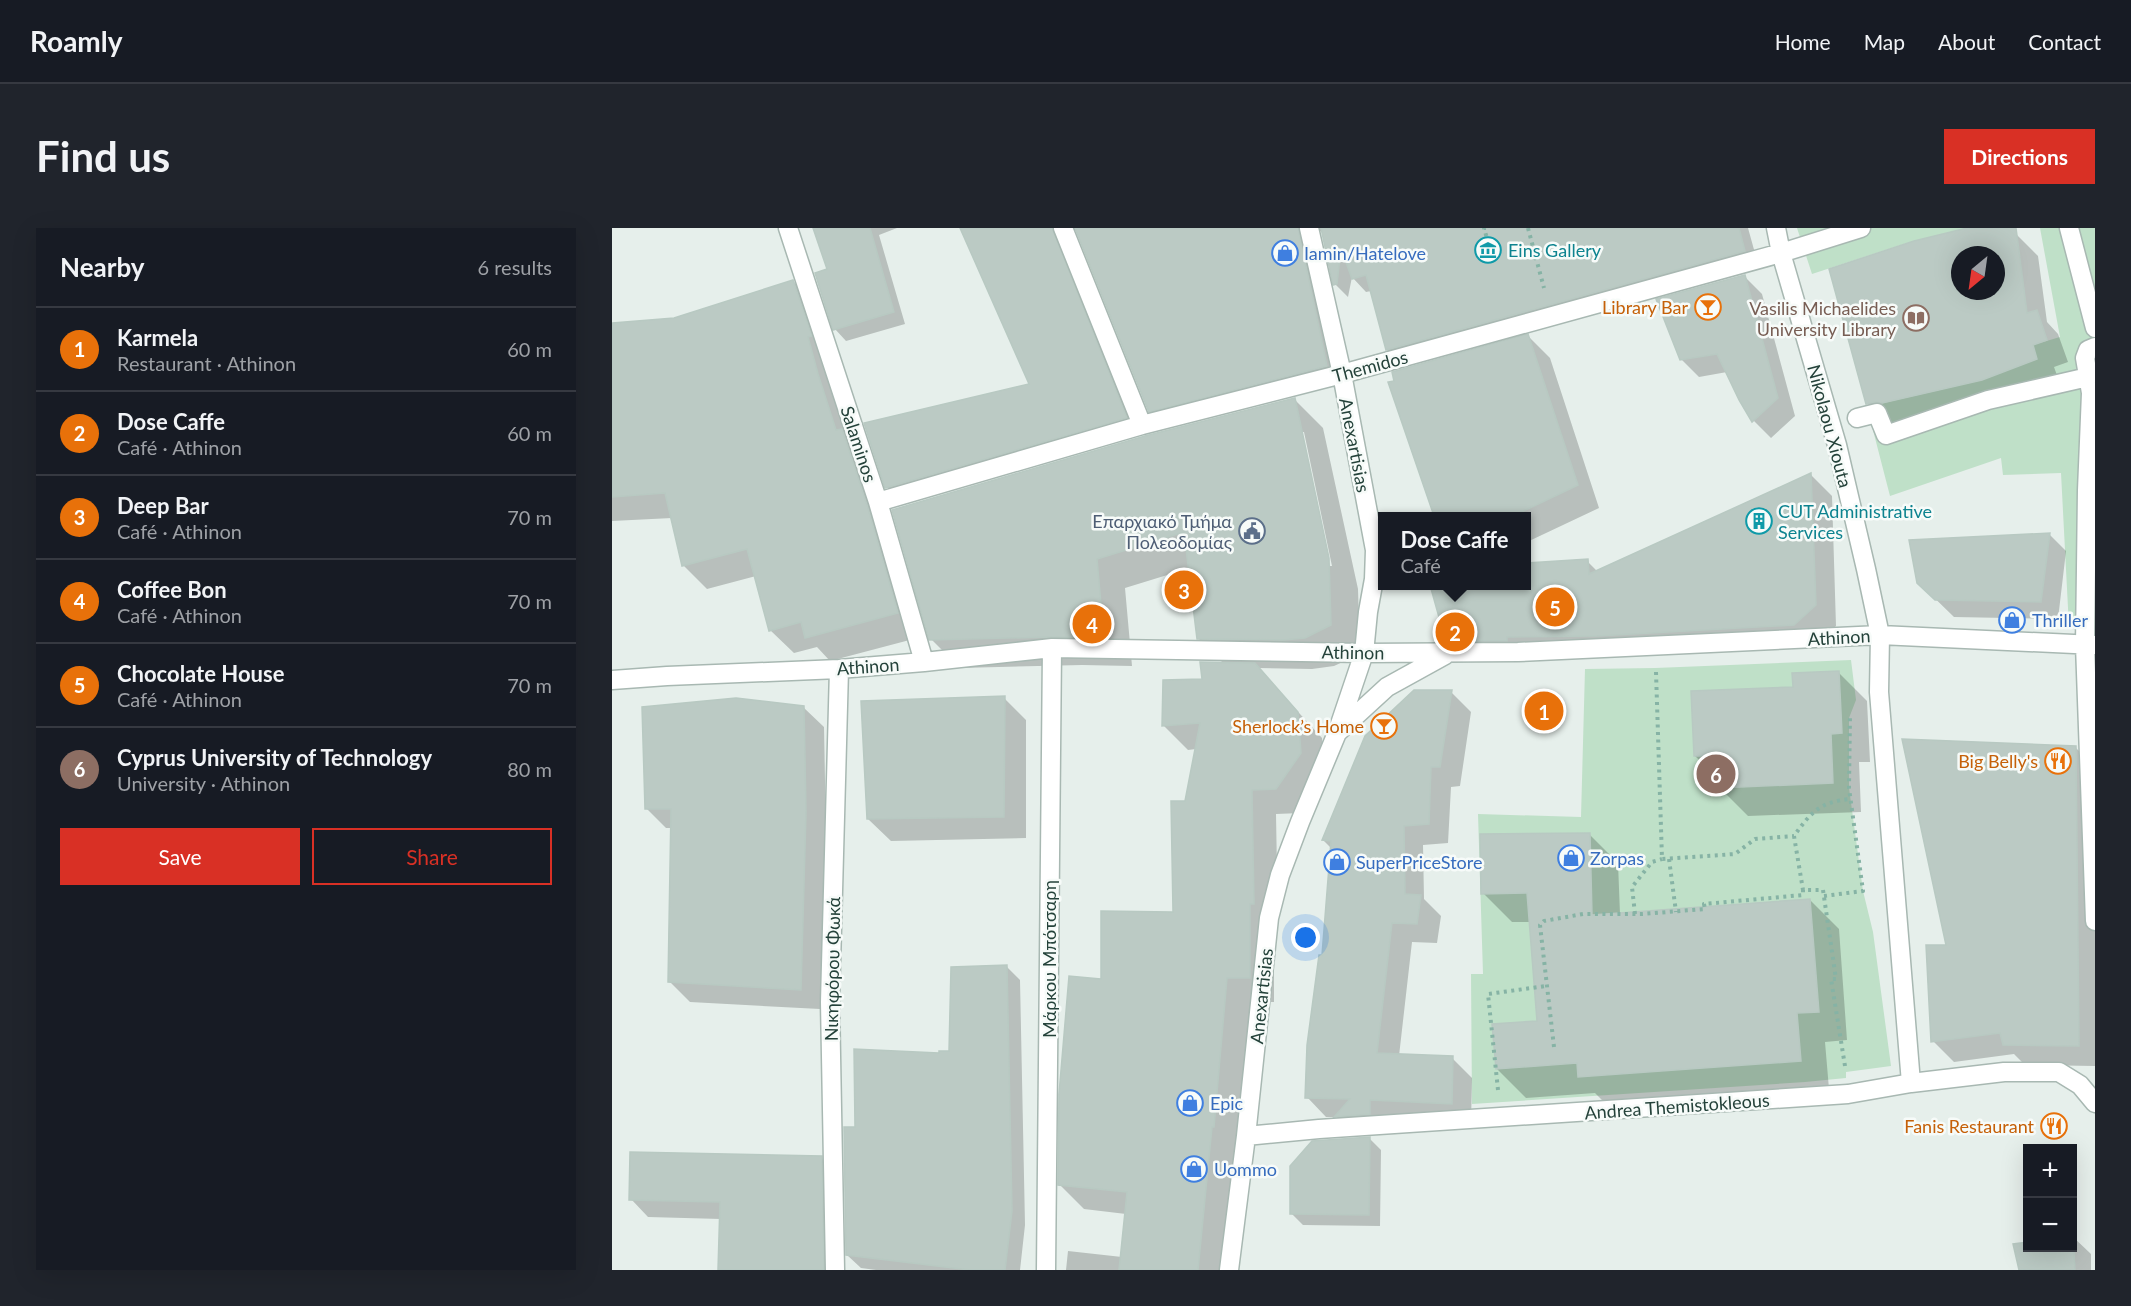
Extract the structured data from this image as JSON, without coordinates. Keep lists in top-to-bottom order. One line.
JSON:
{"streets":{"street":["Themidos","Nikolaou Xiouta","Salaminos","Anexartisias","Athinon","Μάρκου Μπότσαρη","Νικηφόρου Φωκά","Andrea Themistokleous"]},"crossings":[["Themidos","Nikolaou Xiouta"],["Themidos","Salaminos"],["Themidos","Anexartisias"],["Nikolaou Xiouta","Athinon"],["Nikolaou Xiouta","Andrea Themistokleous"],["Salaminos","Athinon"],["Anexartisias","Athinon"],["Anexartisias","Andrea Themistokleous"],["Athinon","Μάρκου Μπότσαρη"],["Athinon","Νικηφόρου Φωκά"]],"places":{"museum":["Eins Gallery"],"shop":["Iamin/Hatelove","Thriller","Zorpas","SuperPriceStore","Epic","Uommo"],"bar":["Library Bar","Sherlock’s Home"],"library":["Vasilis Michaelides University Library"],"building":["CUT Administrative Services"],"public building":["Επαρχιακό Τμήμα Πολεοδομίας"],"restaurant":["Big Belly's","Fanis Restaurant"]},"north":"bottom left","page":{"header":"Roamly","nav":["Home","Map","About","Contact"],"buttons":["Directions",["Save","Share"]],"title":"Find us","heading":["Nearby","6 results"],"list":[{"mark":"1","name":"Karmela","note":"Restaurant · Athinon","value":"60 m"},{"mark":"2","name":"Dose Caffe","note":"Café · Athinon","value":"60 m"},{"mark":"3","name":"Deep Bar","note":"Café · Athinon","value":"70 m"},{"mark":"4","name":"Coffee Bon","note":"Café · Athinon","value":"70 m"},{"mark":"5","name":"Chocolate House","note":"Café · Athinon","value":"70 m"},{"mark":"6","name":"Cyprus University of Technology","note":"University · Athinon","value":"80 m"}],"popup":["Dose Caffe","Café"],"pins":["3","5","4","2","1","6"],"map_buttons":["+","−"]}}
